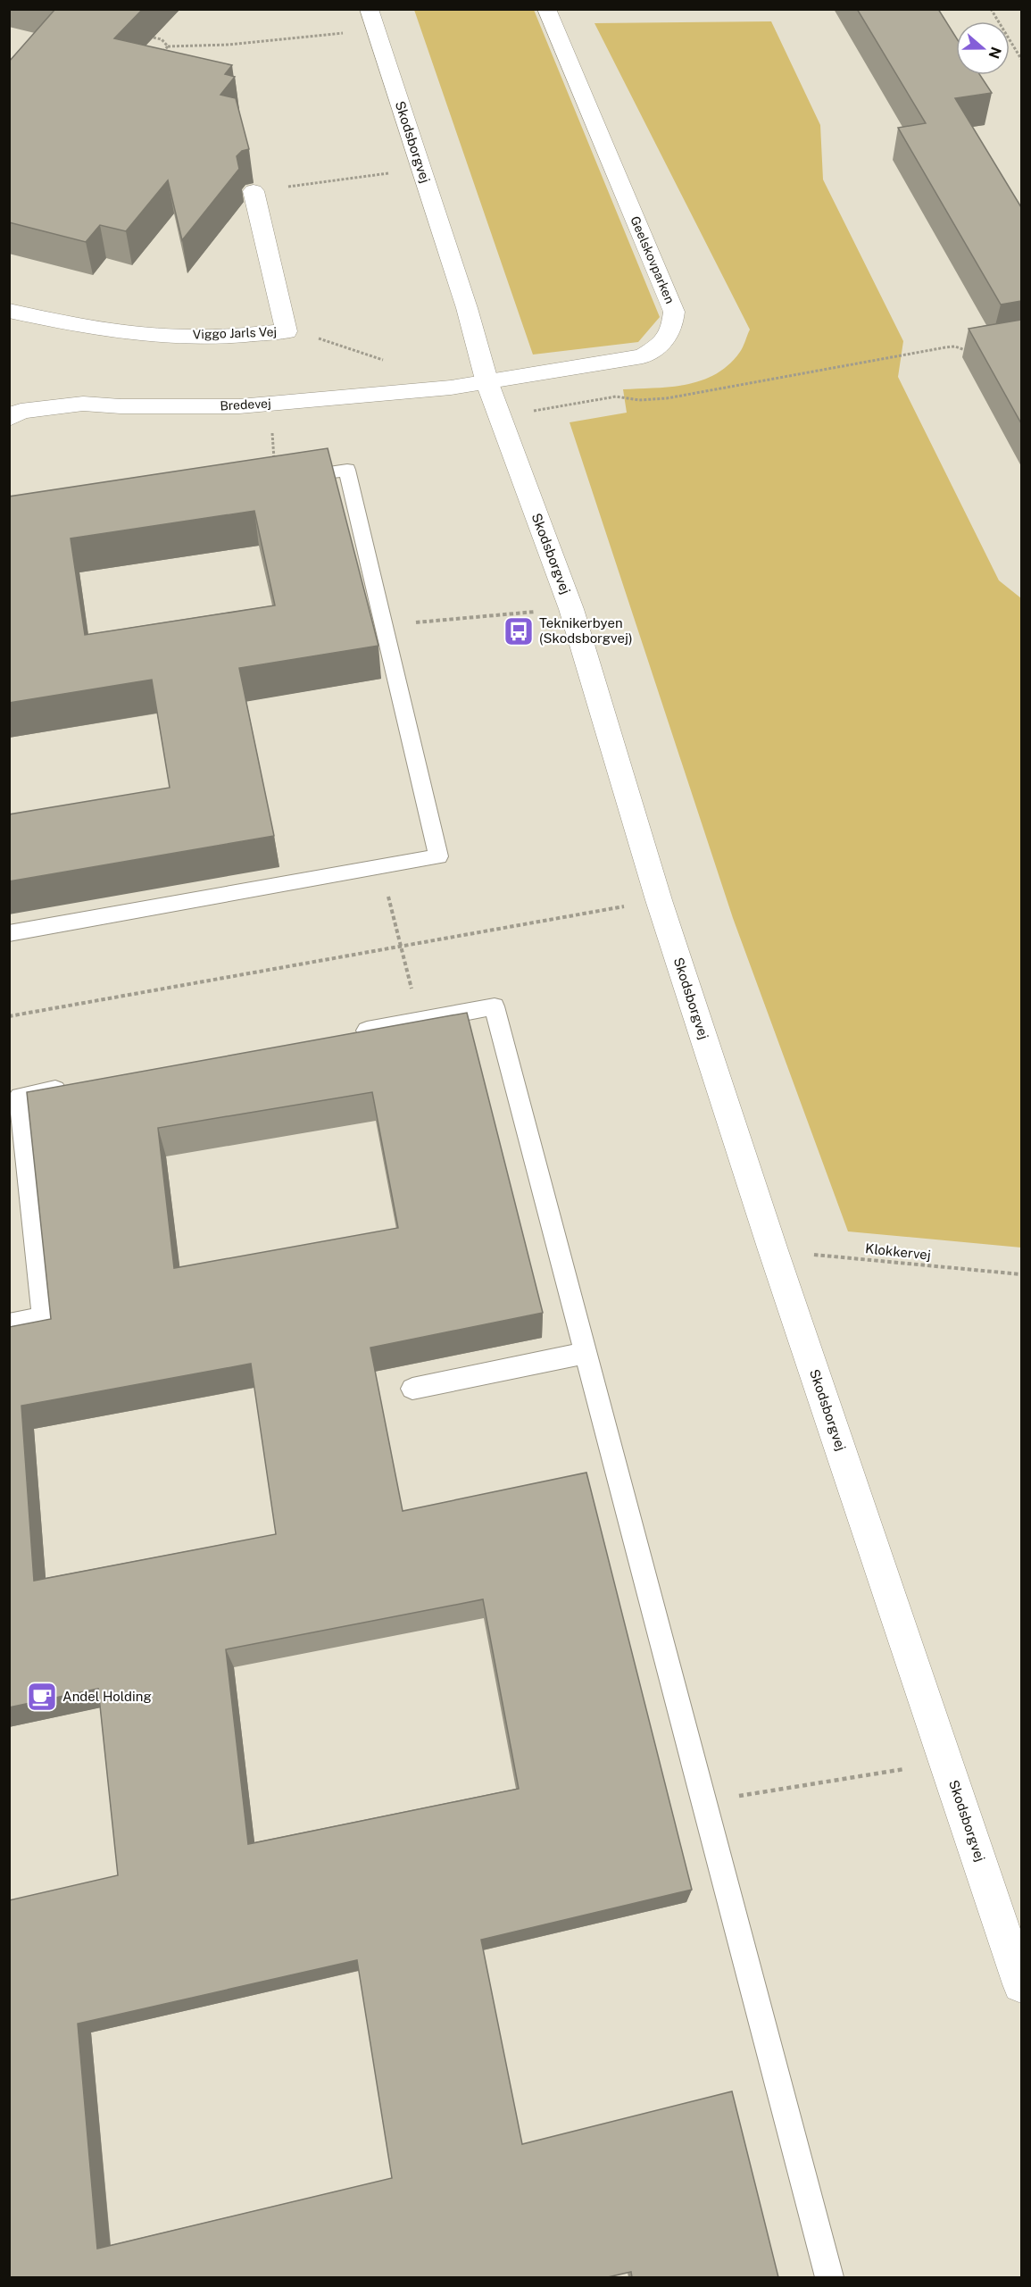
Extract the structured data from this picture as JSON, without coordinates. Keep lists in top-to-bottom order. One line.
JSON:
{"streets":{"street":["Skodsborgvej","Geelskovparken","Viggo Jarls Vej","Bredevej"],"path":["Klokkervej"]},"crossings":[["Skodsborgvej","Geelskovparken"],["Skodsborgvej","Bredevej"],["Skodsborgvej","Klokkervej"],["Geelskovparken","Bredevej"]],"places":{"bus stop":["Teknikerbyen (Skodsborgvej)"],"cafe":["Andel Holding"]},"north":"right"}
